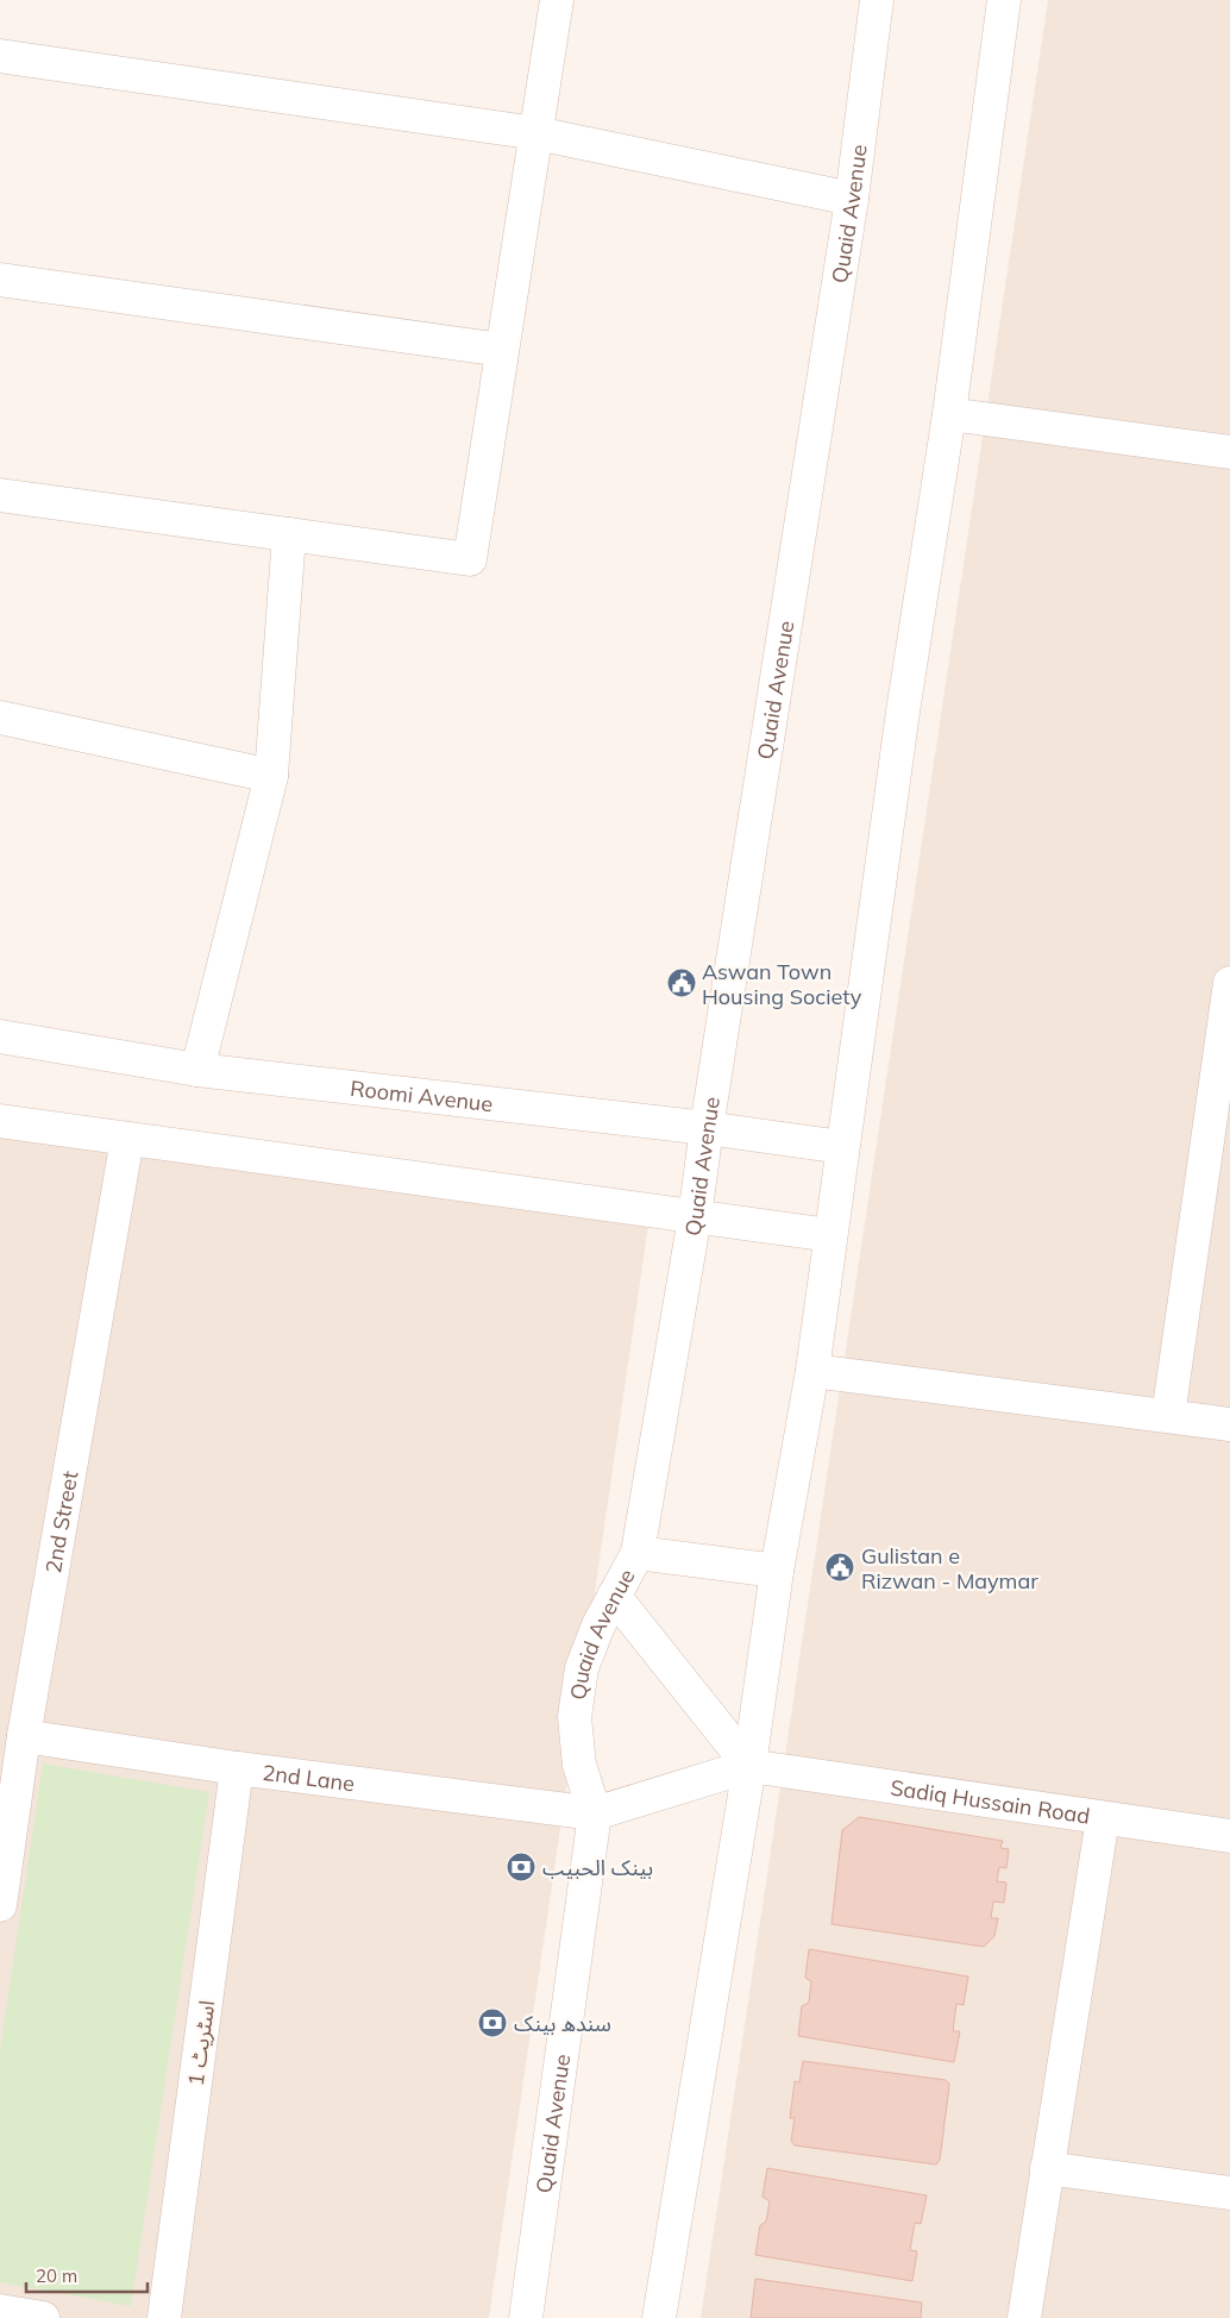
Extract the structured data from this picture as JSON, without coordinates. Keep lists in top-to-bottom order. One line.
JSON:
{"streets":{"street":["Quaid Avenue","Roomi Avenue","2nd Street","2nd Lane","Sadiq Hussain Road","اسٹریٹ 1"]},"crossings":[["Quaid Avenue","Roomi Avenue"],["Quaid Avenue","2nd Lane"],["Quaid Avenue","Sadiq Hussain Road"],["2nd Street","2nd Lane"],["2nd Lane","Sadiq Hussain Road"],["2nd Lane","اسٹریٹ 1"]],"places":{"public building":["Aswan Town Housing Society","Gulistan e Rizwan - Maymar"],"bank":["بينک الحبيب","سندھ بینک"]},"scale_bar":"20 m"}
